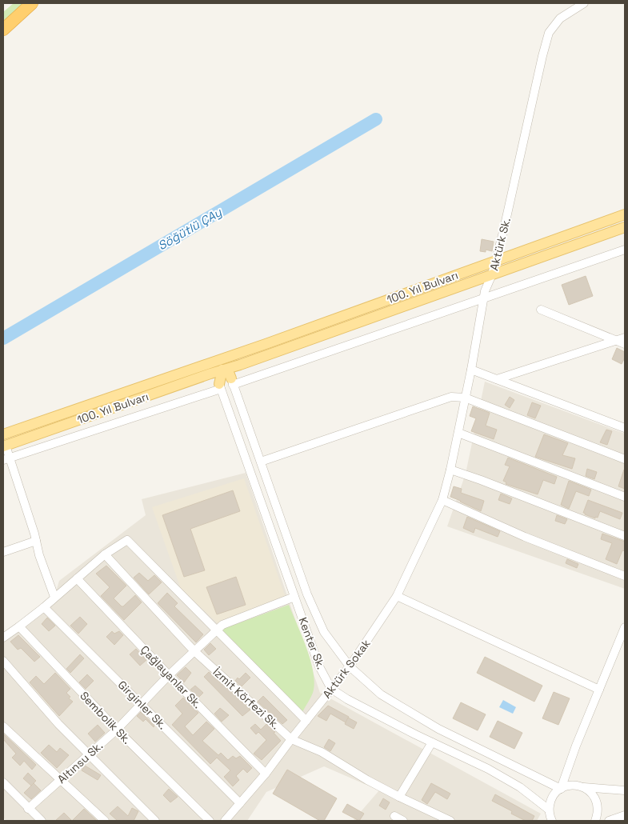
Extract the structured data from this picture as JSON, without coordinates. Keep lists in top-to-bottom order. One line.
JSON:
{"streets":{"main road":["100. Yıl Bulvarı"],"street":["Aktürk Sk.","Kenter Sk.","Aktürk Sokak","Çağlayanlar Sk.","İzmit Körfezi Sk.","Girginler Sk.","Sembolik Sk.","Altınsu Sk."]},"crossings":[["Aktürk Sk.","100. Yıl Bulvarı"],["Aktürk Sk.","Aktürk Sokak"],["Kenter Sk.","Aktürk Sokak"],["Kenter Sk.","Altınsu Sk."],["Aktürk Sokak","Çağlayanlar Sk."],["Aktürk Sokak","İzmit Körfezi Sk."],["Aktürk Sokak","Girginler Sk."],["Çağlayanlar Sk.","Altınsu Sk."],["İzmit Körfezi Sk.","Altınsu Sk."],["Girginler Sk.","Altınsu Sk."],["Sembolik Sk.","Altınsu Sk."]],"water":["Söğütlü ÇAy"]}
